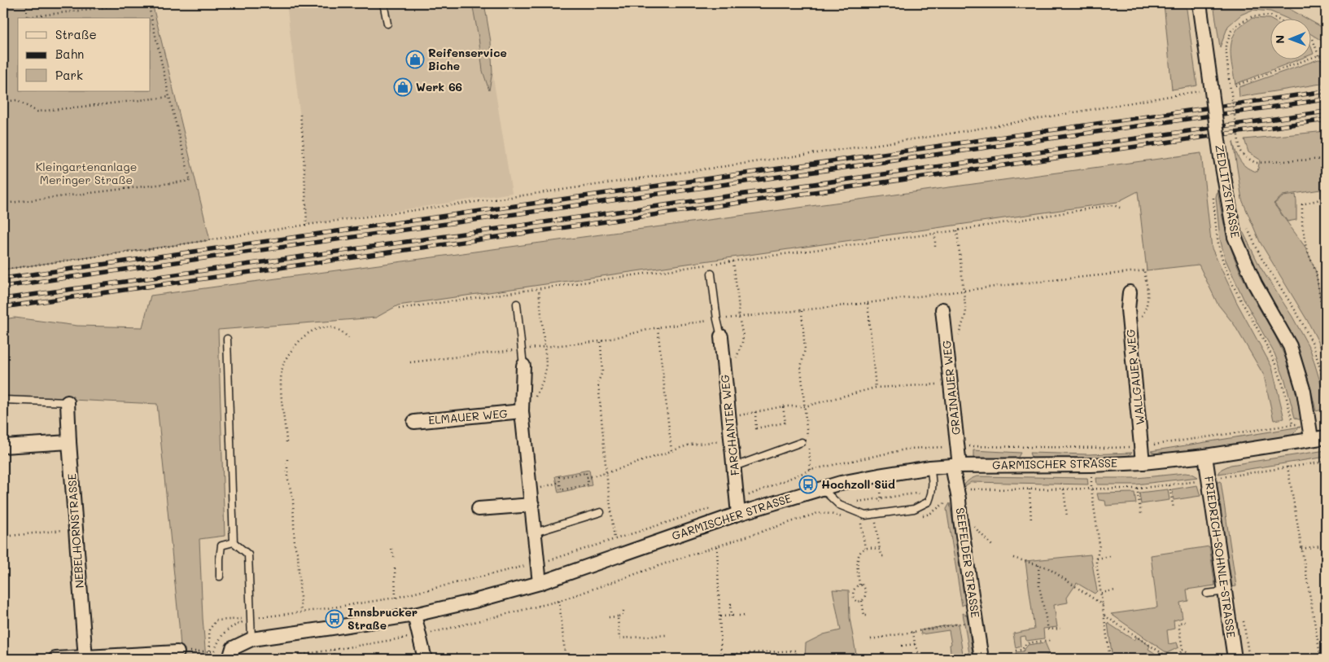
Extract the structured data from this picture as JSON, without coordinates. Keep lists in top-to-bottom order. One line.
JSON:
{"streets":{"street":["ZEDLITZSTRASSE","WALLGAUER WEG","GRAINAUER WEG","ELMAUER WEG","FARCHANTER WEG","GARMISCHER STRASSE","NEBELHORNSTRASSE","FRIEDRICH-SOHNLE-STRASSE","SEEFELDER STRASSE"]},"crossings":[["ZEDLITZSTRASSE","GARMISCHER STRASSE"],["WALLGAUER WEG","GARMISCHER STRASSE"],["GRAINAUER WEG","GARMISCHER STRASSE"],["GRAINAUER WEG","SEEFELDER STRASSE"],["ELMAUER WEG","GARMISCHER STRASSE"],["FARCHANTER WEG","GARMISCHER STRASSE"],["GARMISCHER STRASSE","FRIEDRICH-SOHNLE-STRASSE"],["GARMISCHER STRASSE","SEEFELDER STRASSE"]],"parks":["Kleingartenanlage Meringer Straße"],"places":{"shop":["Reifenservice Biche","Werk 66"],"bus stop":["Hochzoll Süd","Innsbrucker Straße"]},"legend":["Straße","Bahn","Park"],"north":"left"}
